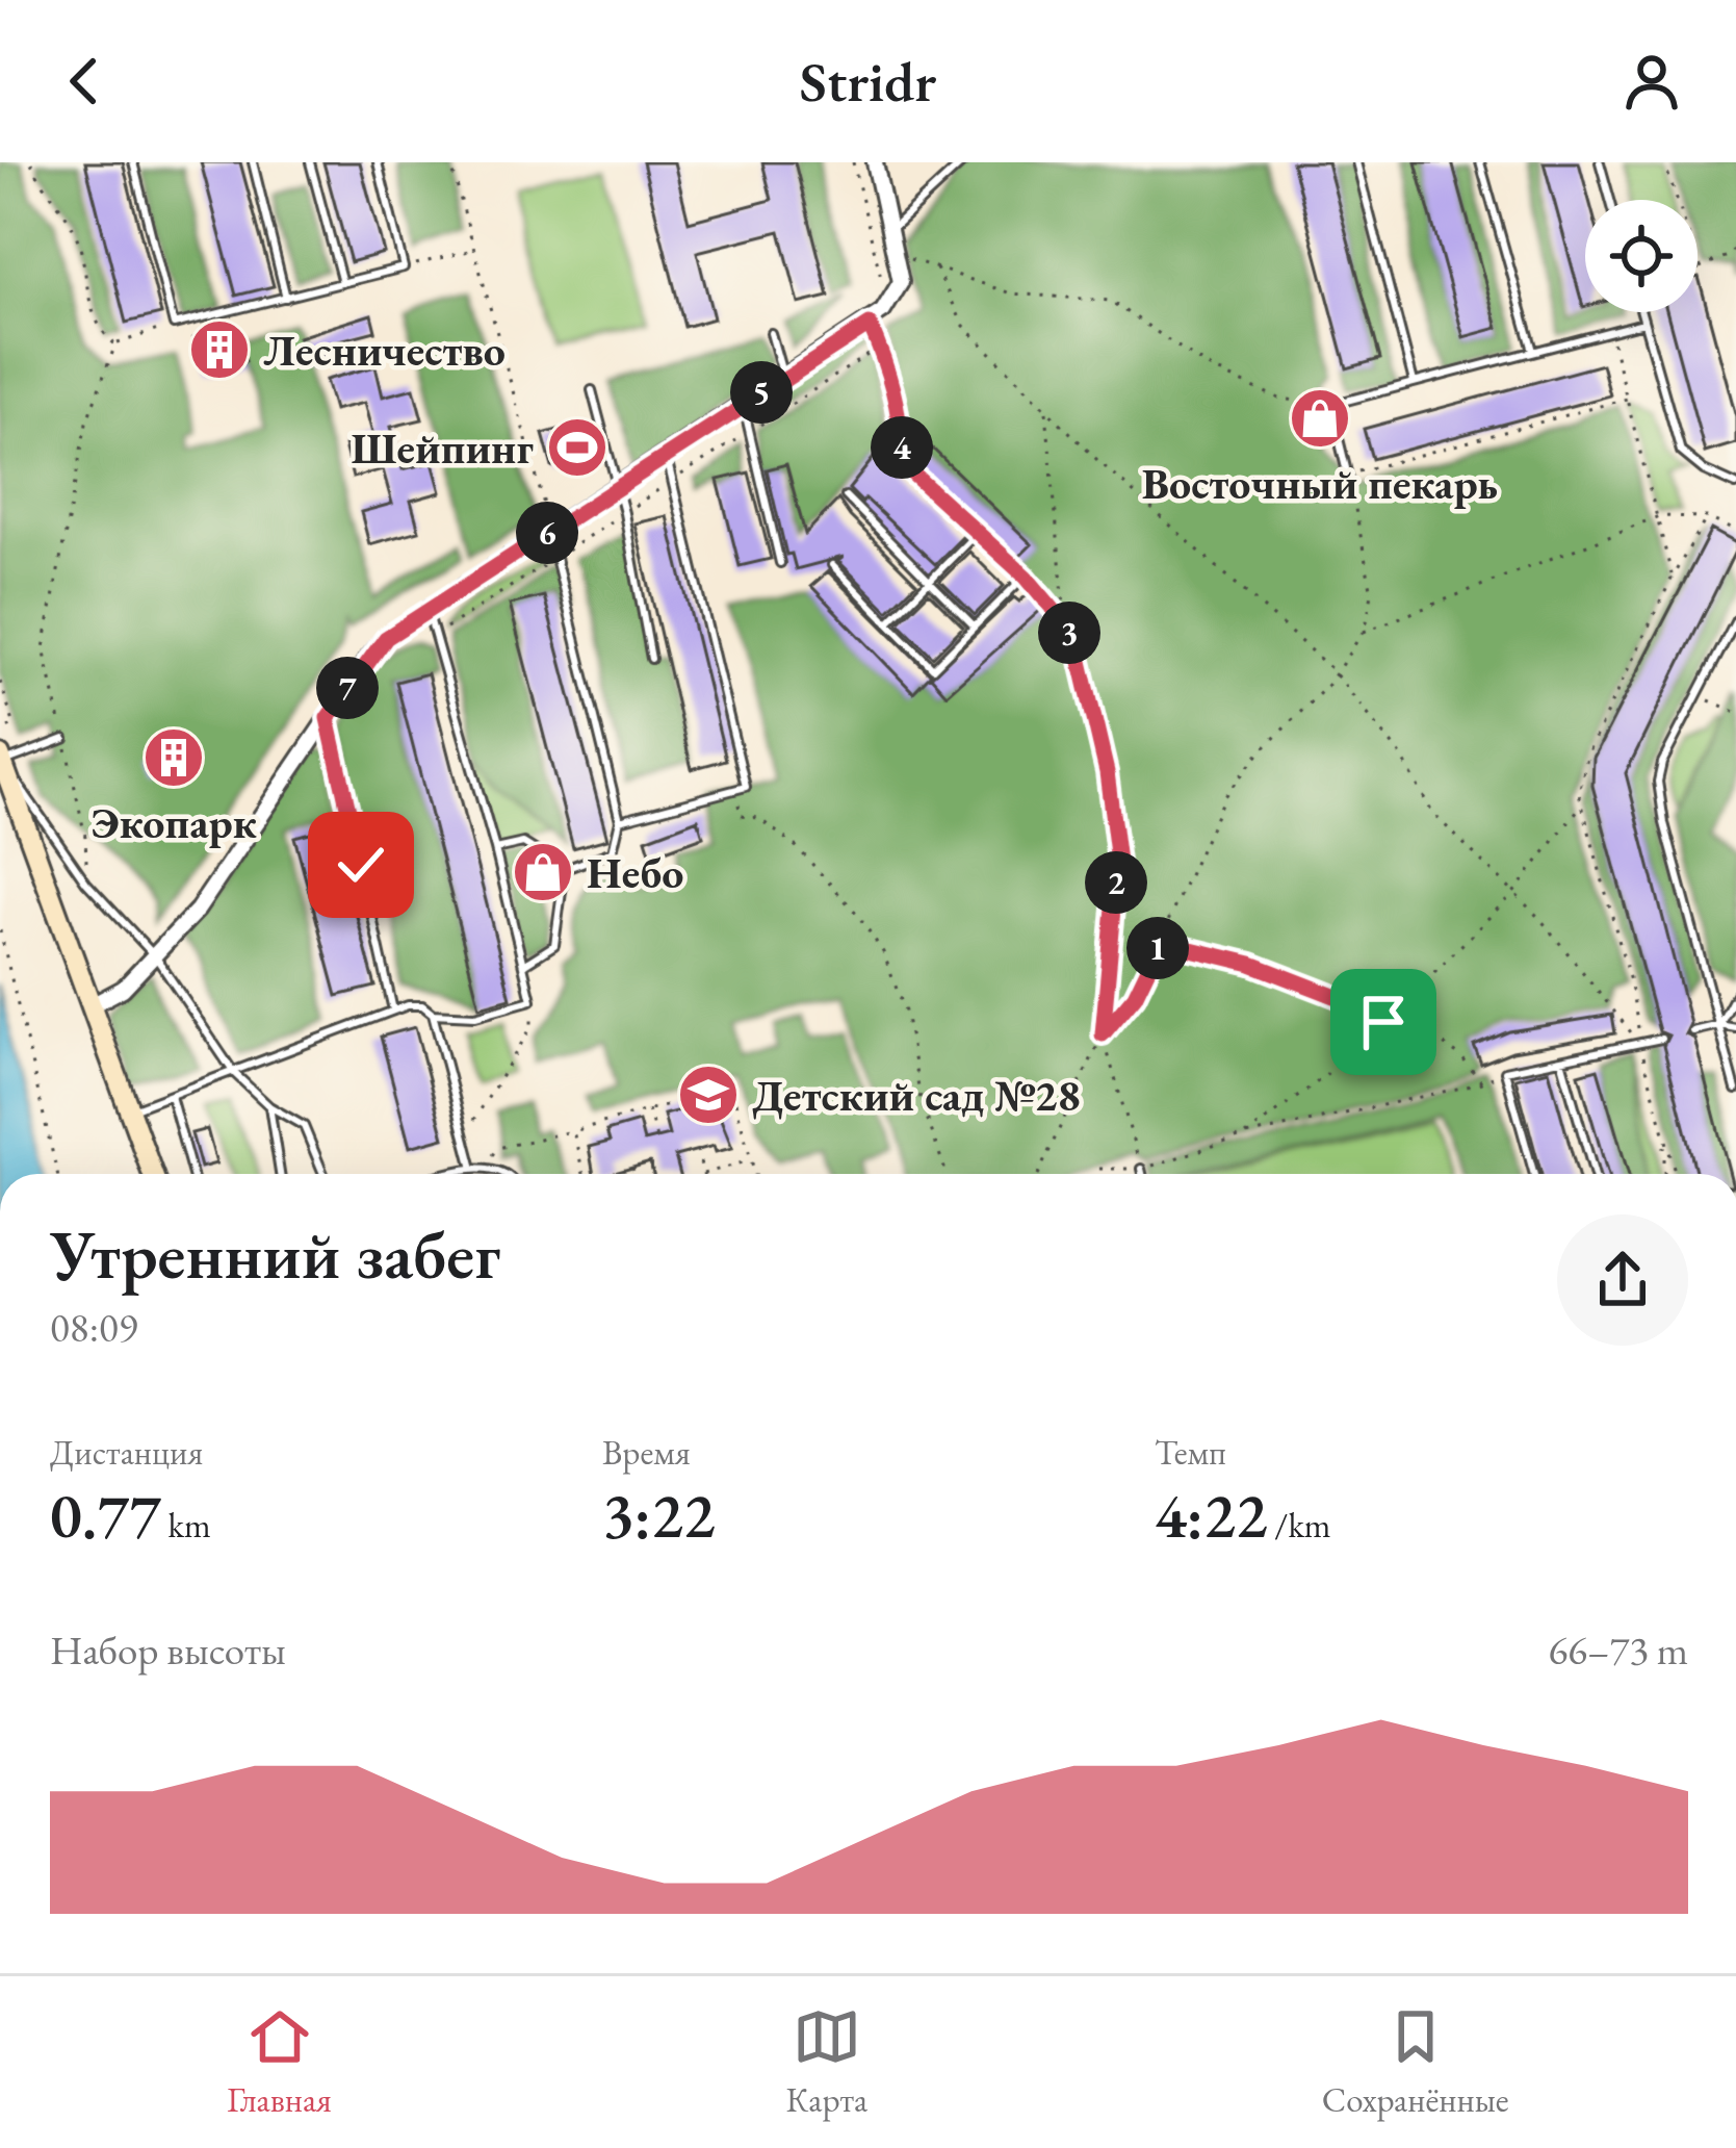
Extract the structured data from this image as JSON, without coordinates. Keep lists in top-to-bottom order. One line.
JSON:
{"places":{"building":["Лесничество","Экопарк"],"shop":["Восточный пекарь","Небо"],"sports":["Шейпинг"],"school or university":["Детский сад №28"]},"page":{"header":"Stridr","pins":["5","4","6","3","7","2","1"],"heading":["Утренний забег","08:09"],"stats":[["Дистанция","0.77 km"],["Время","3:22"],["Темп","4:22 /km"]],"chart":["Набор высоты","66–73 m"],"tabs":["Главная","Карта","Сохранённые"]}}
